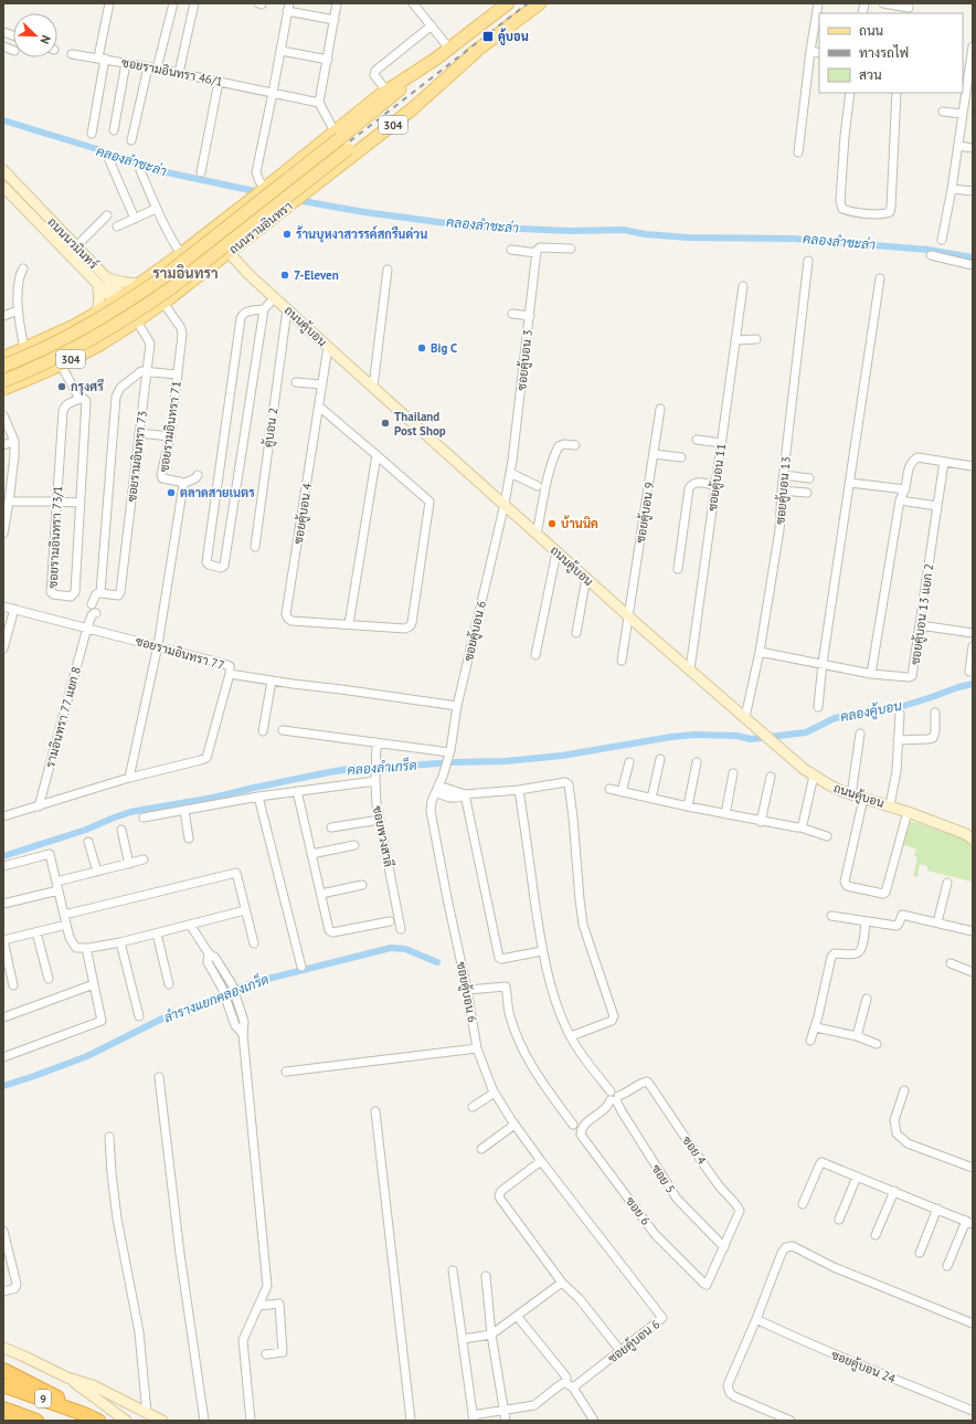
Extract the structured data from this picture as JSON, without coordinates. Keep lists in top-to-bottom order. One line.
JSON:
{"streets":{"highway":["9"],"main road":["304","ถนนรามอินทรา","ถนนนวมินทร์","ถนนคู้บอน"],"street":["ซอยรามอินทรา 46/1","ซอยคู้บอน 3","ซอยรามอินทรา 71","คู้บอน 2","ซอยรามอินทรา 73","ซอยคู้บอน 11","ซอยคู้บอน 13","ซอยคู้บอน 9","ซอยคู้บอน 4","ซอยรามอินทรา 73/1","ซอยคู้บอน 13 แยก 2","ซอยคู้บอน 6","ซอยรามอินทรา 77","รามอินทรา 77 แยก 8","ซอยพวงสาลี","ซอย 4","ซอย 5","ซอย 6","ซอยคู้บอน 24"]},"crossings":[["ถนนรามอินทรา","ถนนนวมินทร์"],["ถนนรามอินทรา","ถนนคู้บอน"],["ถนนรามอินทรา","ซอยรามอินทรา 71"],["ถนนรามอินทรา","ซอยรามอินทรา 73"],["ถนนรามอินทรา","ซอยรามอินทรา 73/1"],["ถนนนวมินทร์","ซอยรามอินทรา 73"],["ถนนคู้บอน","ซอยคู้บอน 3"],["ถนนคู้บอน","คู้บอน 2"],["ถนนคู้บอน","ซอยคู้บอน 11"],["ถนนคู้บอน","ซอยคู้บอน 13"],["ถนนคู้บอน","ซอยคู้บอน 9"],["ถนนคู้บอน","ซอยคู้บอน 4"],["ถนนคู้บอน","ซอยคู้บอน 6"],["ซอยคู้บอน 3","ซอยคู้บอน 6"],["ซอยรามอินทรา 71","ซอยรามอินทรา 77"],["ซอยคู้บอน 13","ซอยคู้บอน 13 แยก 2"],["ซอยคู้บอน 6","ซอยรามอินทรา 77"],["ซอยรามอินทรา 77","รามอินทรา 77 แยก 8"],["ซอย 4","ซอย 5"],["ซอย 4","ซอย 6"],["ซอย 5","ซอย 6"]],"districts":["รามอินทรา"],"water":["คลองลำชะล่า","คลองคู้บอน","คลองลำเกร็ด","ลำรางแยกคลองเกร็ด"],"places":{"transit":["คู้บอน"],"other":["ร้านบุหงาสวรรค์สกรีนด่วน","7-Eleven","Big C","กรุงศรี","Thailand Post Shop","ตลาดสายเนตร","บ้านนิค"]},"legend":["ถนน","ทางรถไฟ","สวน"],"north":"bottom right"}
